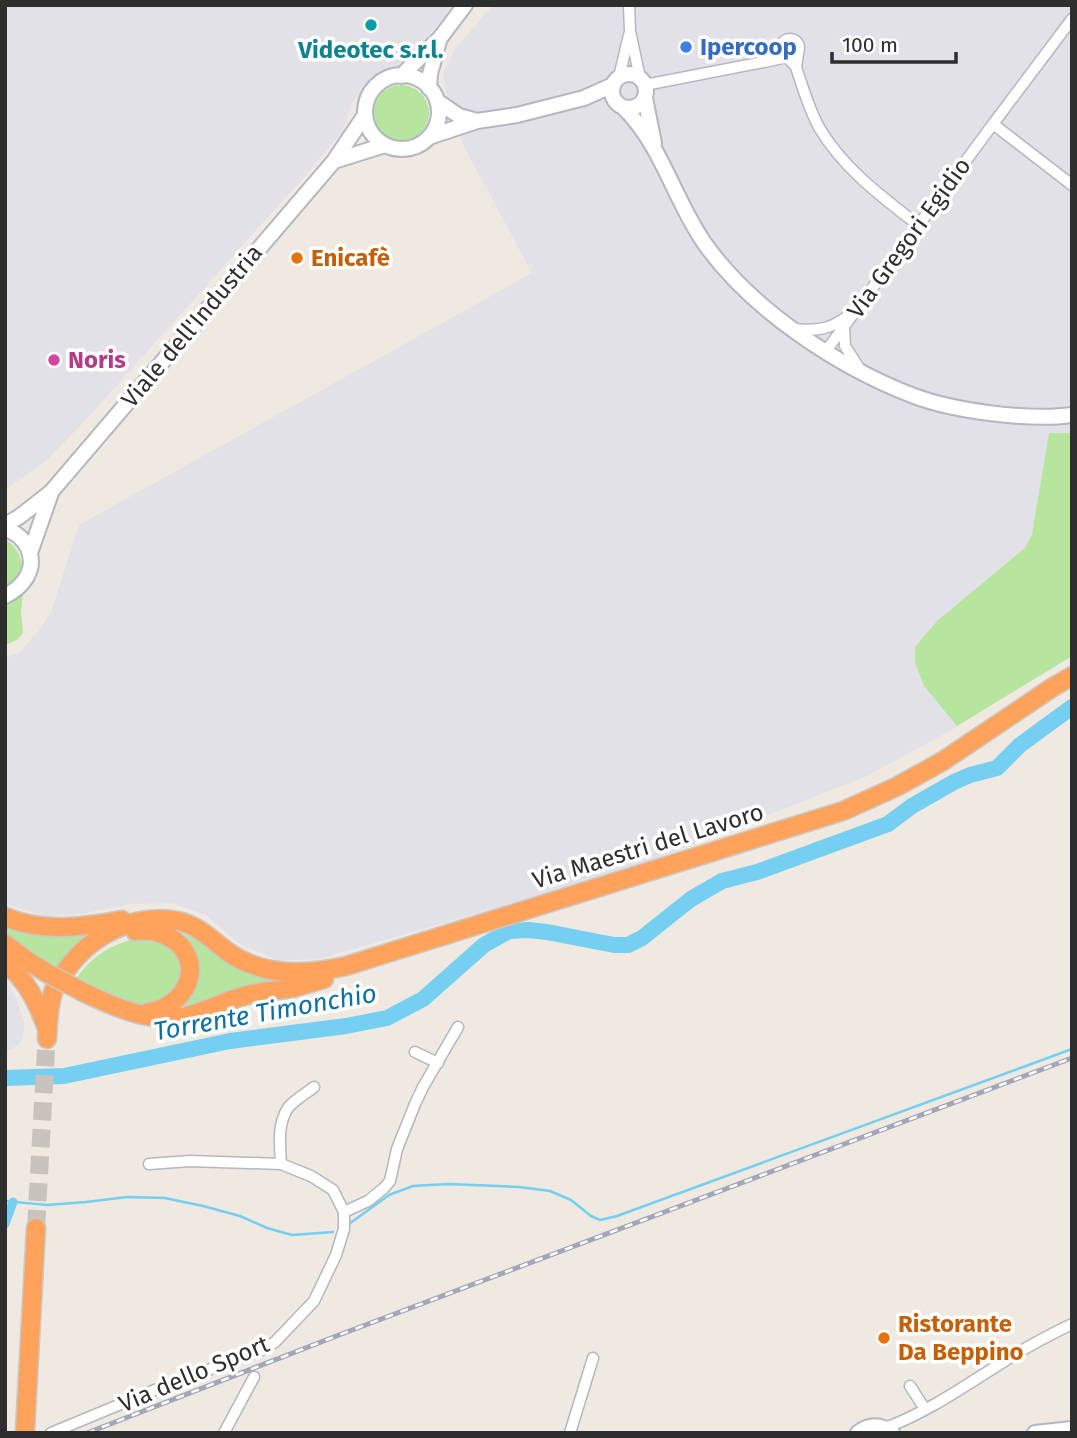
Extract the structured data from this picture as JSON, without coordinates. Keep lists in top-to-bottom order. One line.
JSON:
{"streets":{"highway":["Via Maestri del Lavoro"],"main road":["Viale dell'Industria"],"street":["Via Gregori Egidio","Via dello Sport"]},"water":["Torrente Timonchio"],"places":["Videotec s.r.l.","Ipercoop","Enicafè","Noris","Ristorante Da Beppino"],"scale_bar":"100 m"}
